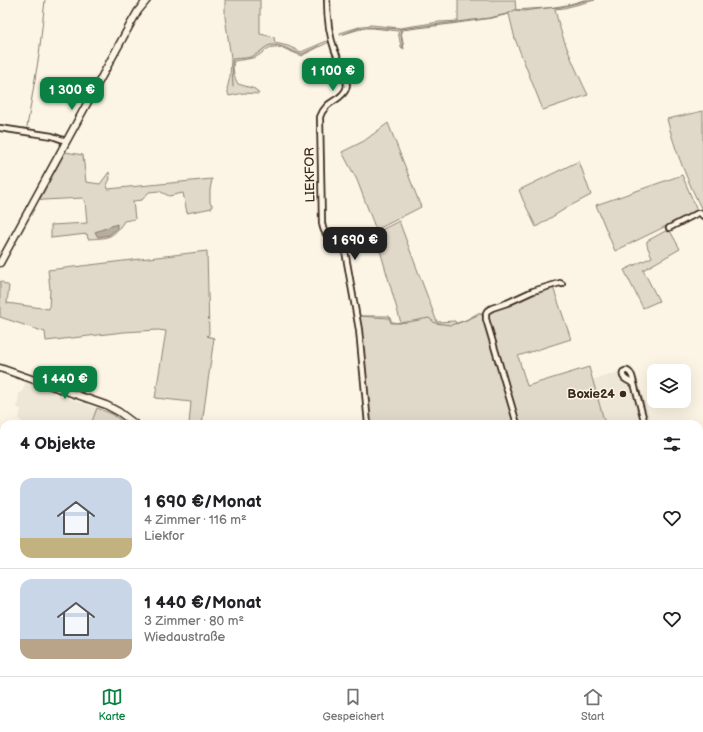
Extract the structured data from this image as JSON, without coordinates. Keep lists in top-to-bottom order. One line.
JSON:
{"streets":{"street":["LIEKFOR"]},"places":["Boxie24"],"page":{"price":["1 100 €","1 300 €","1 690 €","1 440 €"],"heading":"4 Objekte","list":[{"name":"1 690 €/Monat","note":"4 Zimmer · 116 m² · Liekfor"},{"name":"1 440 €/Monat","note":"3 Zimmer · 80 m² · Wiedaustraße"}],"tabs":["Karte","Gespeichert","Start"]}}
